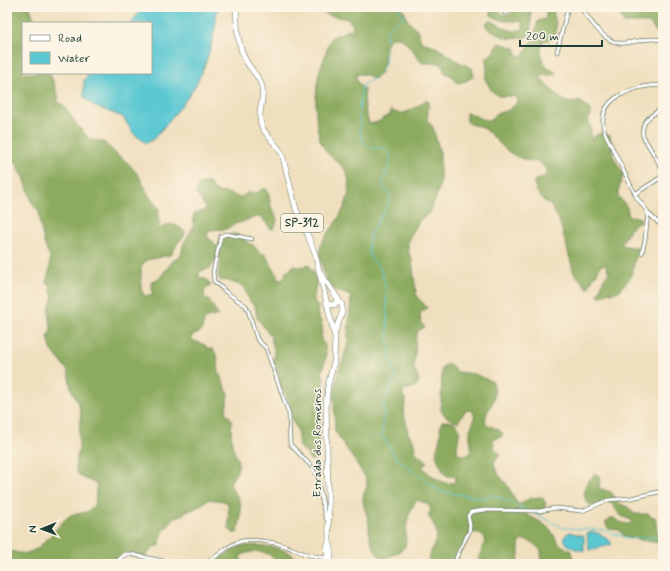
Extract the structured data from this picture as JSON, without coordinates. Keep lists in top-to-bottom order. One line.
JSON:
{"streets":{"main road":["SP-312","Estrada dos Romeiros"]},"legend":["Road","Water"],"scale_bar":"200 m","north":"left"}
